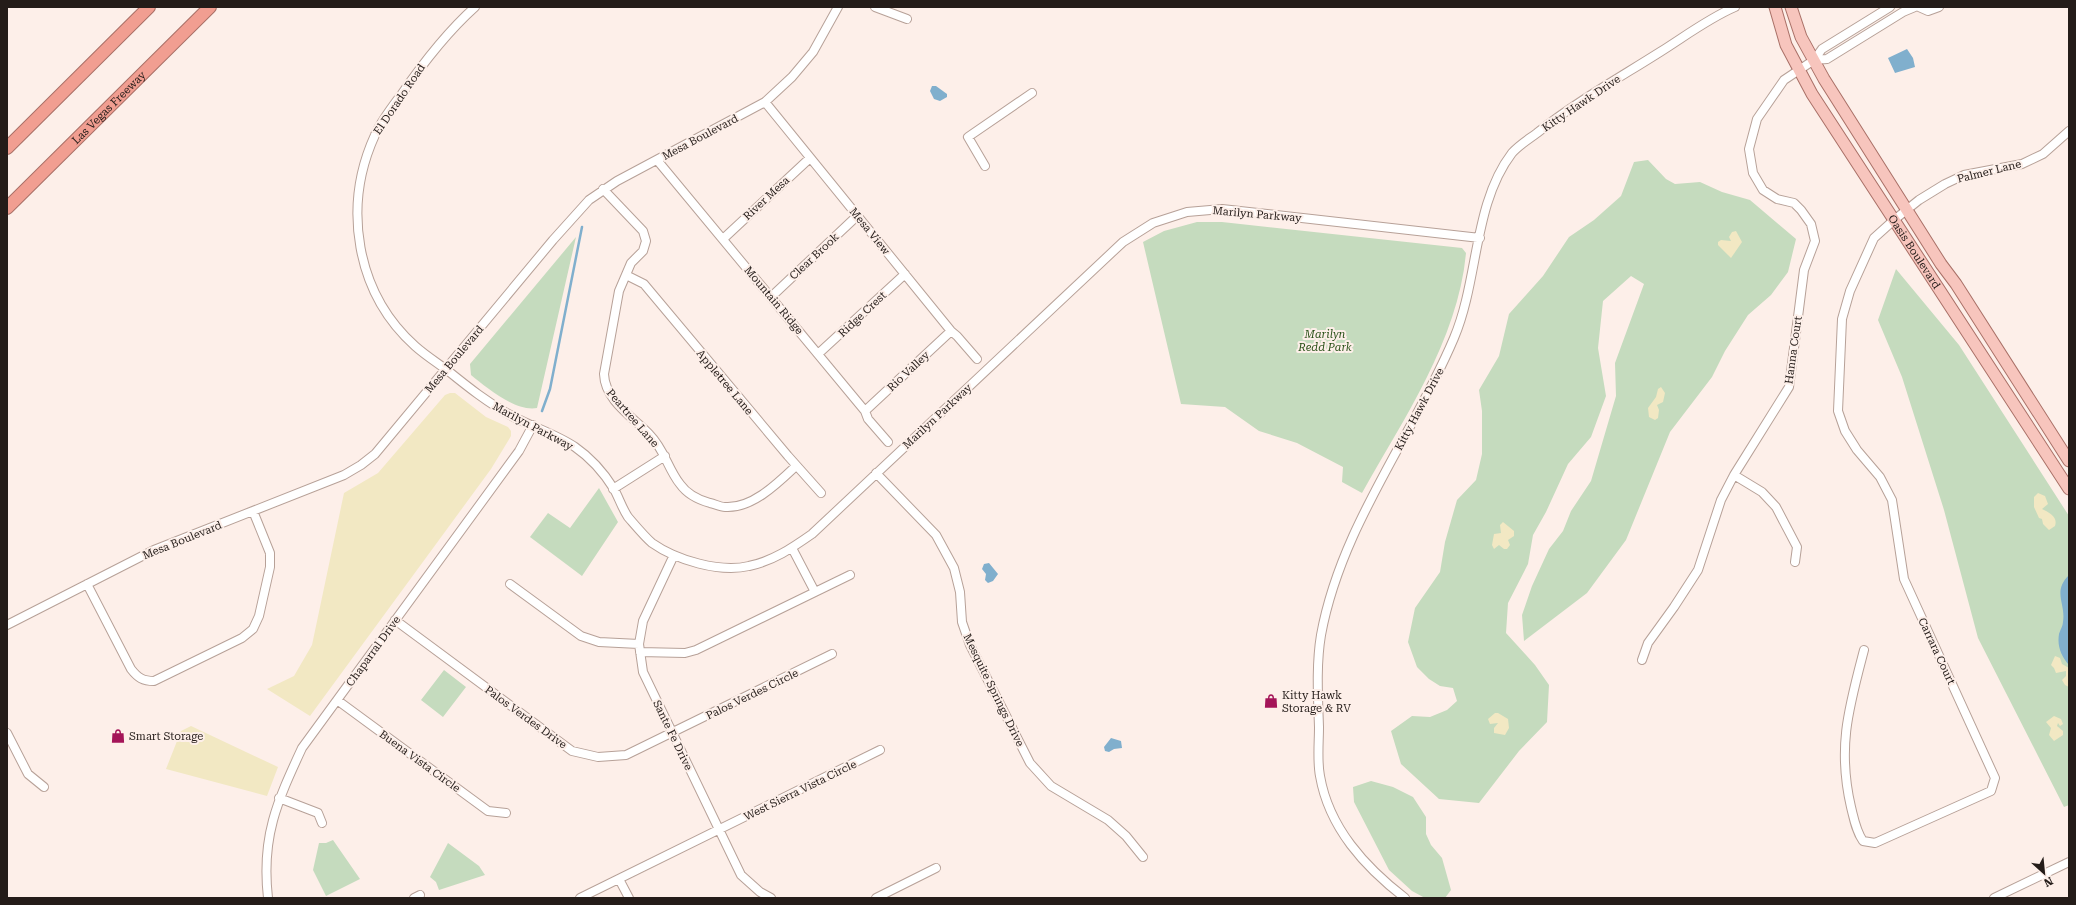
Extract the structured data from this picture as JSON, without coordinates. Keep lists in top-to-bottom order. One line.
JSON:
{"streets":{"highway":["Las Vegas Freeway"],"main road":["Oasis Boulevard"],"street":["El Dorado Road","Kitty Hawk Drive","Mesa Boulevard","Palmer Lane","River Mesa","Marilyn Parkway","Mesa View","Clear Brook","Mountain Ridge","Ridge Crest","Hanna Court","Rio Valley","Appletree Lane","Peartree Lane","Chaparral Drive","Carrara Court","Mesquite Springs Drive","Palos Verdes Circle","Palos Verdes Drive","Sante Fe Drive","Buena Vista Circle","West Sierra Vista Circle"]},"crossings":[["El Dorado Road","Mesa Boulevard"],["El Dorado Road","Marilyn Parkway"],["Kitty Hawk Drive","Marilyn Parkway"],["Mesa Boulevard","Marilyn Parkway"],["Mesa Boulevard","Mesa View"],["Mesa Boulevard","Mountain Ridge"],["Mesa Boulevard","Peartree Lane"],["Palmer Lane","Oasis Boulevard"],["Palmer Lane","Carrara Court"],["River Mesa","Mesa View"],["River Mesa","Mountain Ridge"],["Marilyn Parkway","Chaparral Drive"],["Marilyn Parkway","Mesquite Springs Drive"],["Marilyn Parkway","Sante Fe Drive"],["Mesa View","Clear Brook"],["Mesa View","Ridge Crest"],["Mesa View","Rio Valley"],["Oasis Boulevard","Hanna Court"],["Oasis Boulevard","Carrara Court"],["Clear Brook","Mountain Ridge"],["Mountain Ridge","Ridge Crest"],["Mountain Ridge","Rio Valley"],["Appletree Lane","Peartree Lane"],["Chaparral Drive","Palos Verdes Drive"],["Chaparral Drive","Buena Vista Circle"],["Palos Verdes Circle","Palos Verdes Drive"],["Palos Verdes Circle","Sante Fe Drive"],["Palos Verdes Drive","Sante Fe Drive"],["Sante Fe Drive","West Sierra Vista Circle"]],"parks":["Marilyn Redd Park"],"places":{"shop":["Kitty Hawk Storage & RV","Smart Storage"]},"north":"bottom right"}
